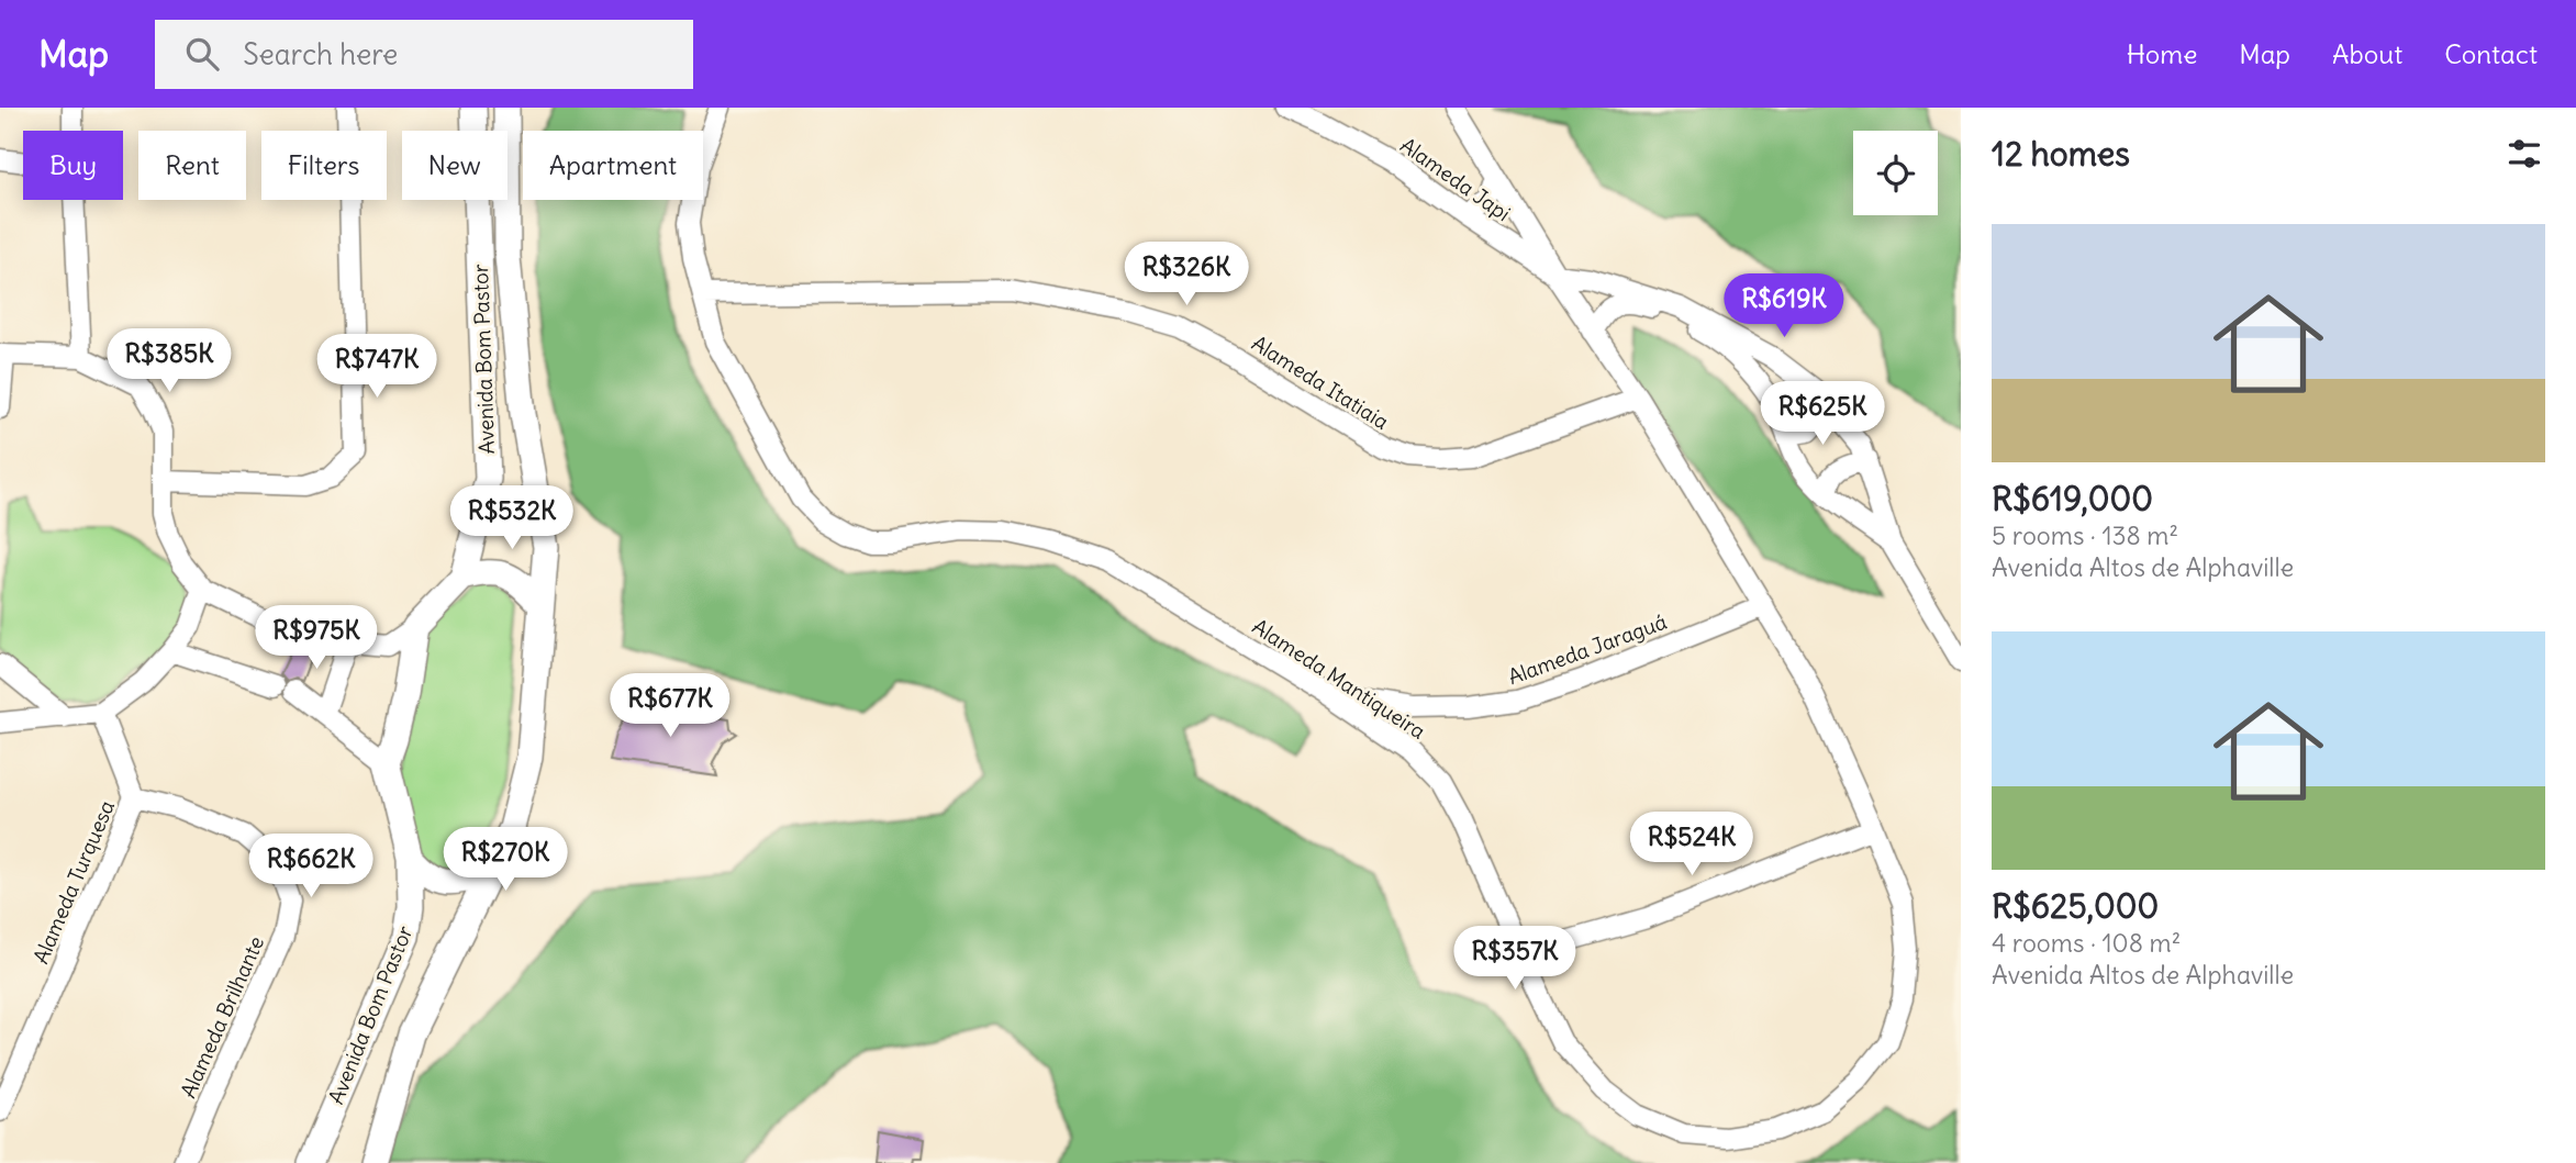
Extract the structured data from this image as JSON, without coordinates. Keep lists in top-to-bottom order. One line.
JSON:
{"streets":{"street":["Alameda Japi","Avenida Bom Pastor","Alameda Itatiaia","Alameda Jaraguá","Alameda Mantiqueira","Alameda Turquesa","Alameda Brilhante"]},"crossings":[["Alameda Japi","Alameda Mantiqueira"],["Alameda Itatiaia","Alameda Mantiqueira"],["Alameda Jaraguá","Alameda Mantiqueira"],["Alameda Turquesa","Alameda Brilhante"]],"page":{"header":"Map","search":"Search here","nav":["Home","Map","About","Contact"],"heading":"12 homes","chip":["Buy","Rent","Filters","New","Apartment"],"list":[{"name":"R$619,000","note":"5 rooms · 138 m² · Avenida Altos de Alphaville"},{"name":"R$625,000","note":"4 rooms · 108 m² · Avenida Altos de Alphaville"}],"price":["R$326K","R$619K","R$385K","R$747K","R$625K","R$532K","R$975K","R$677K","R$524K","R$270K","R$662K","R$357K"]}}
